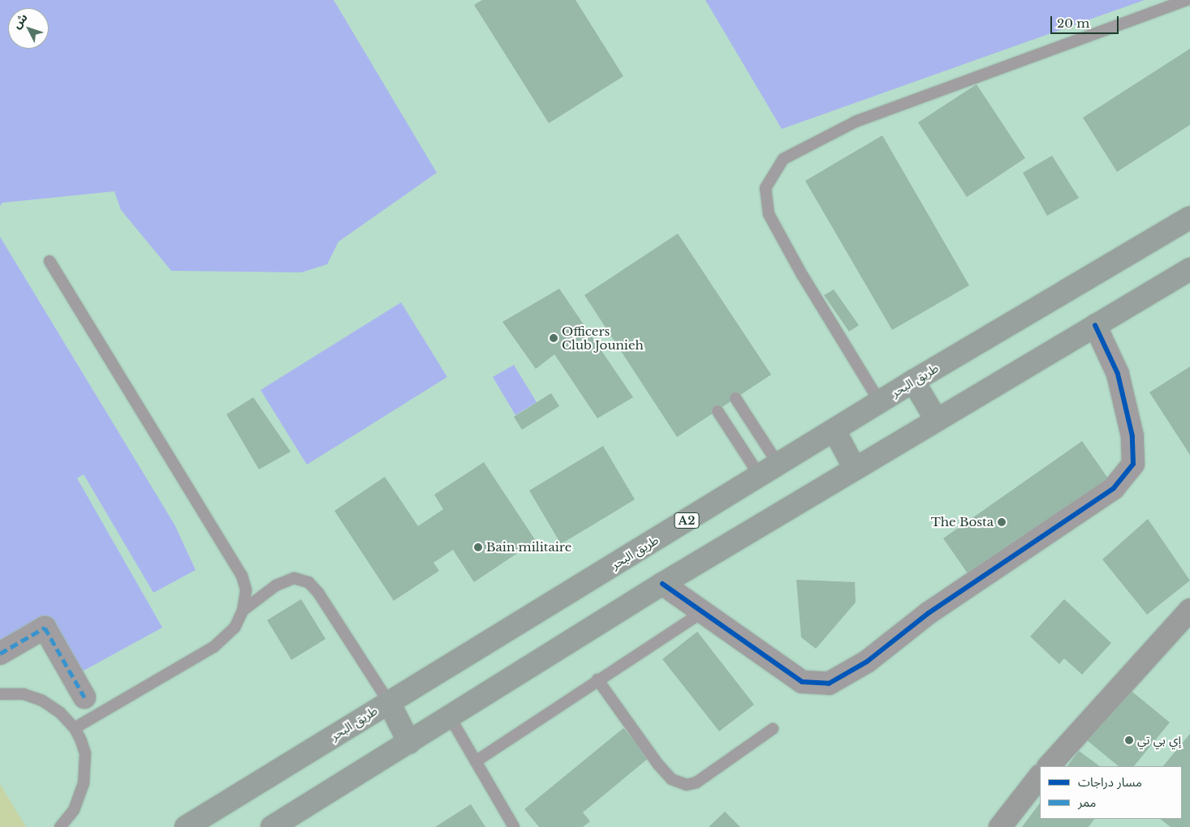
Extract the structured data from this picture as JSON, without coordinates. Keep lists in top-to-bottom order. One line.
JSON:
{"streets":{"main road":["طريق البحر","A2"]},"places":["Officers Club Jounieh","The Bosta","Bain militaire","إي بي تي"],"legend":["مسار دراجات","ممر"],"scale_bar":"20 m","north":"top left"}
